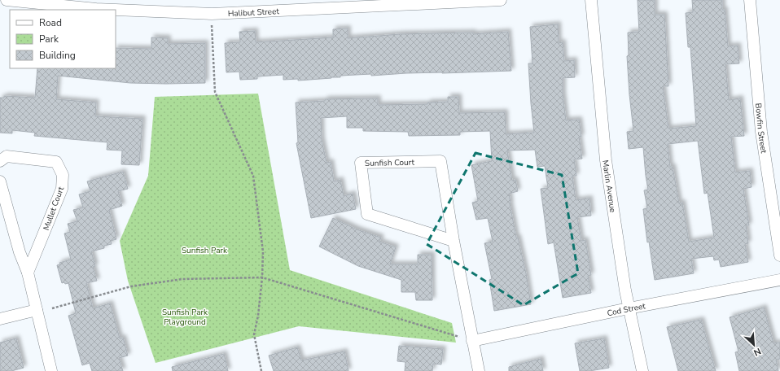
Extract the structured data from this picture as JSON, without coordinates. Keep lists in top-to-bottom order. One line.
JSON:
{"streets":{"street":["Halibut Street","Bowfin Street","Sunfish Court","Marlin Avenue","Mullet Court","Cod Street"]},"crossings":[["Sunfish Court","Cod Street"],["Marlin Avenue","Cod Street"]],"parks":["Sunfish Park","Sunfish Park Playground"],"legend":["Road","Park","Building"],"north":"bottom right"}
